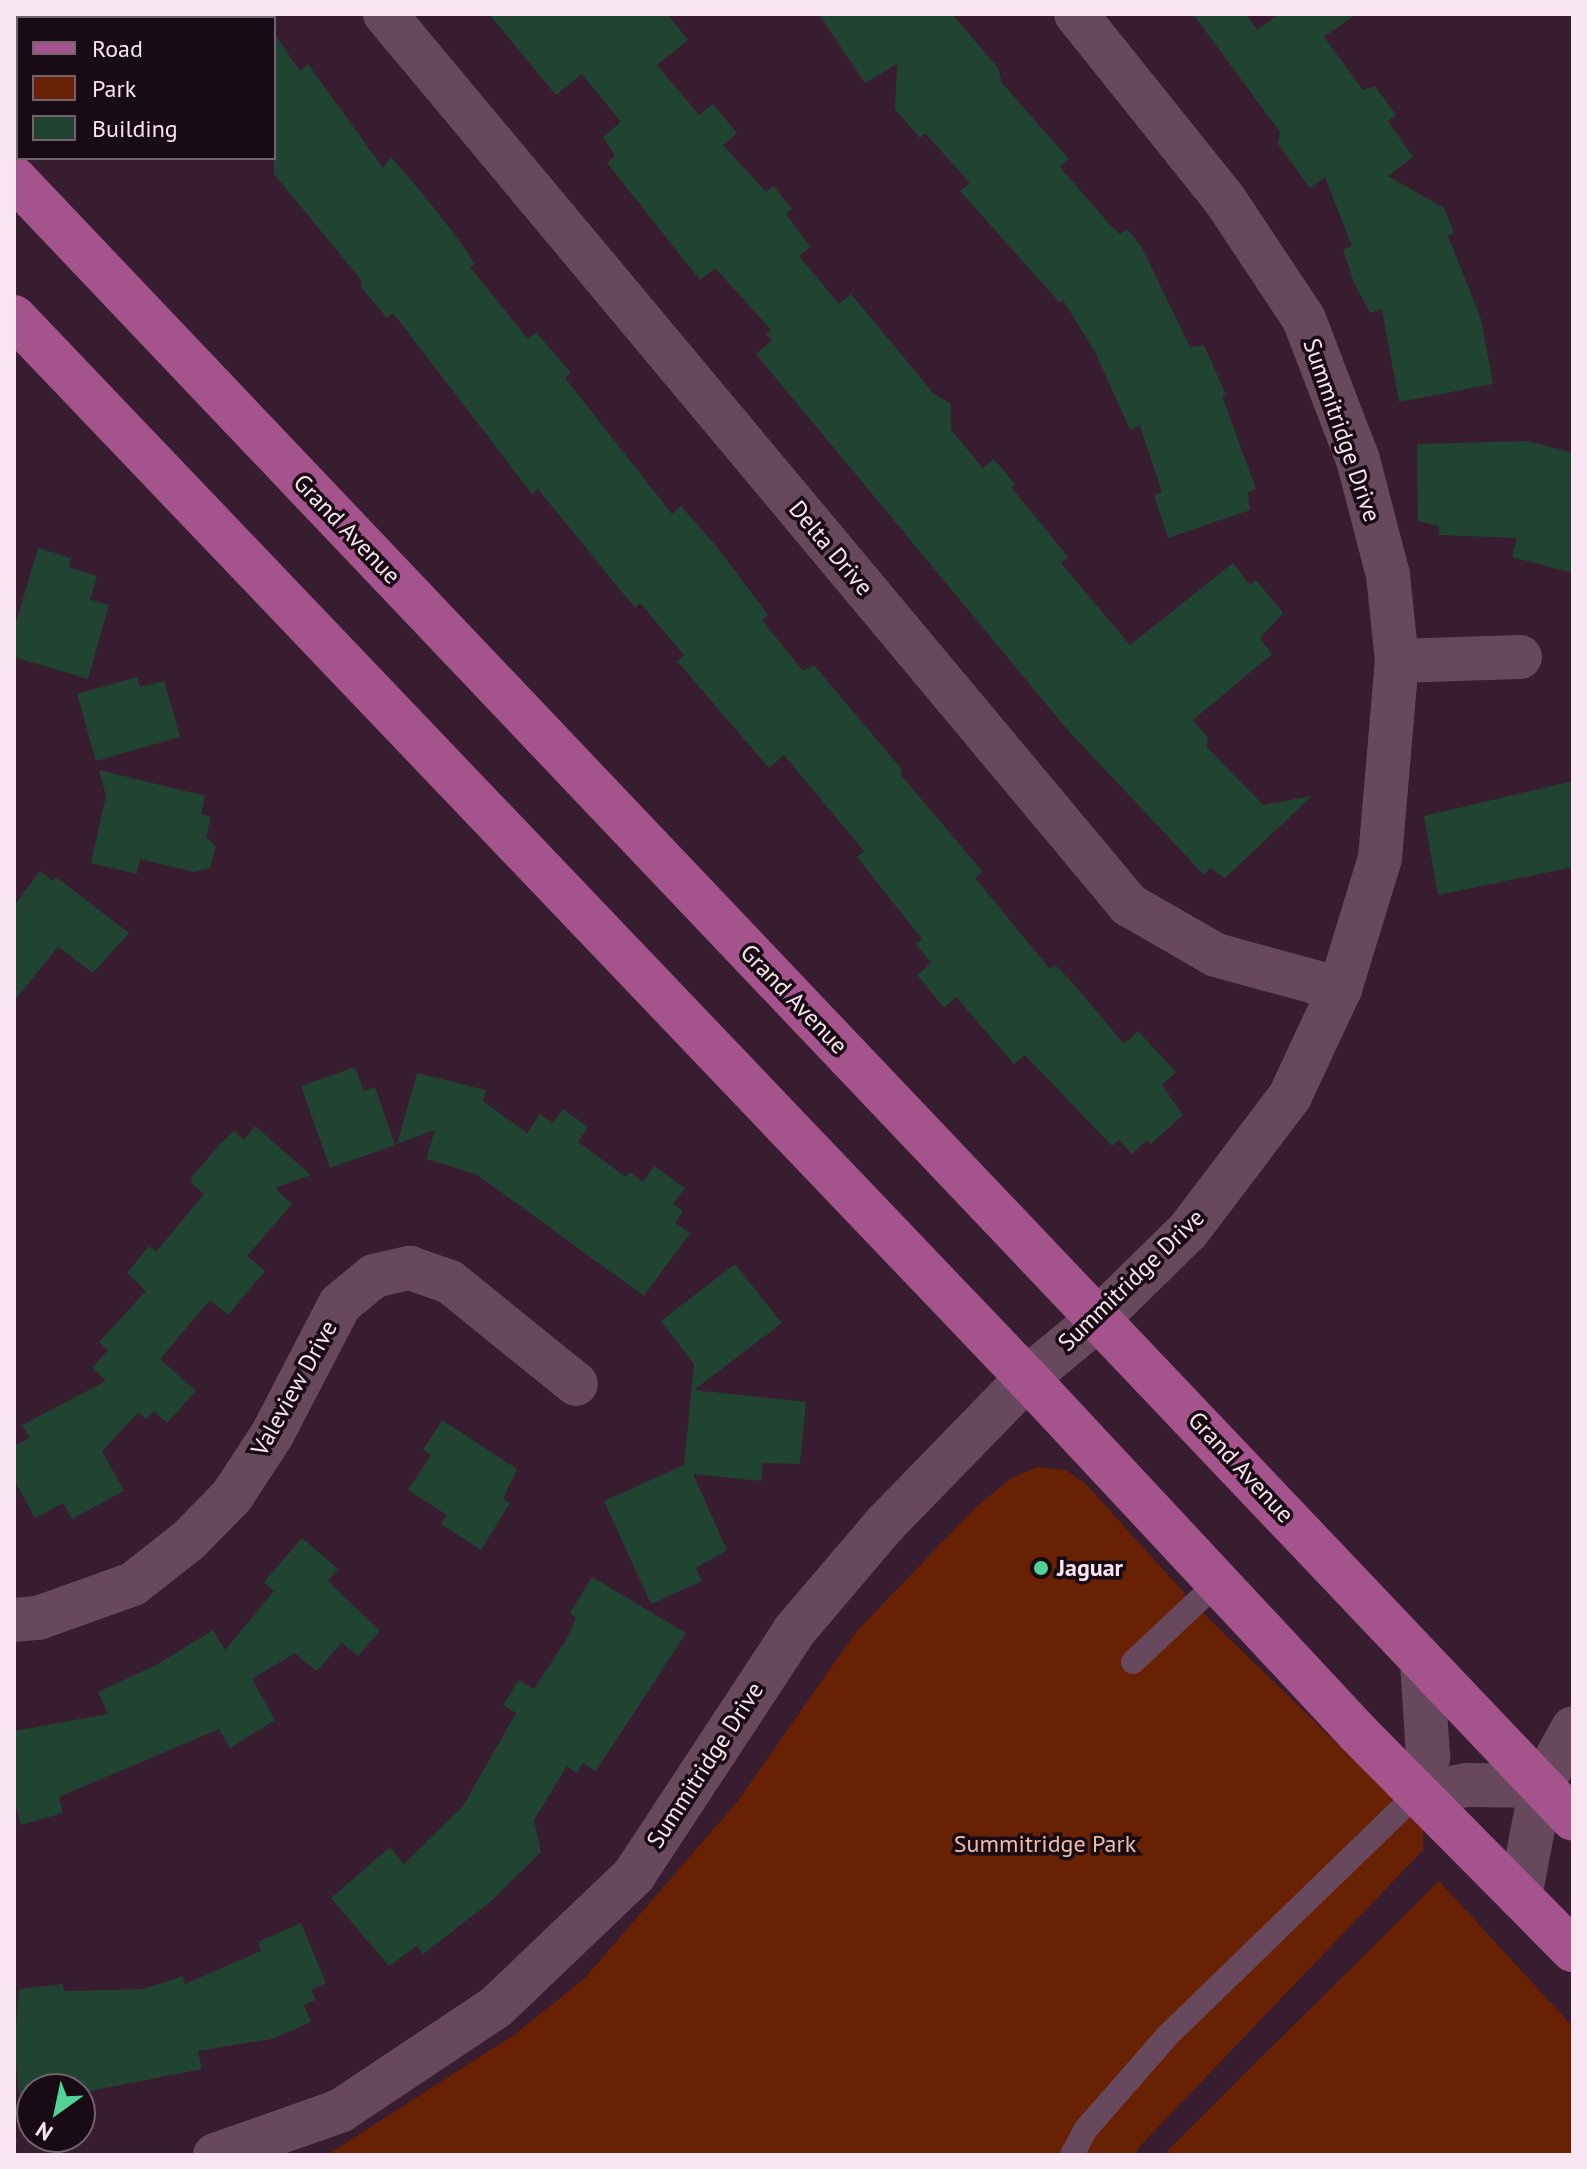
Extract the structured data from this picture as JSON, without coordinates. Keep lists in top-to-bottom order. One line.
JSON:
{"streets":{"main road":["Grand Avenue"],"street":["Summitridge Drive","Delta Drive","Valeview Drive"]},"crossings":[["Summitridge Drive","Grand Avenue"],["Summitridge Drive","Delta Drive"]],"parks":["Summitridge Park"],"places":["Jaguar"],"legend":["Road","Park","Building"],"north":"bottom left"}
